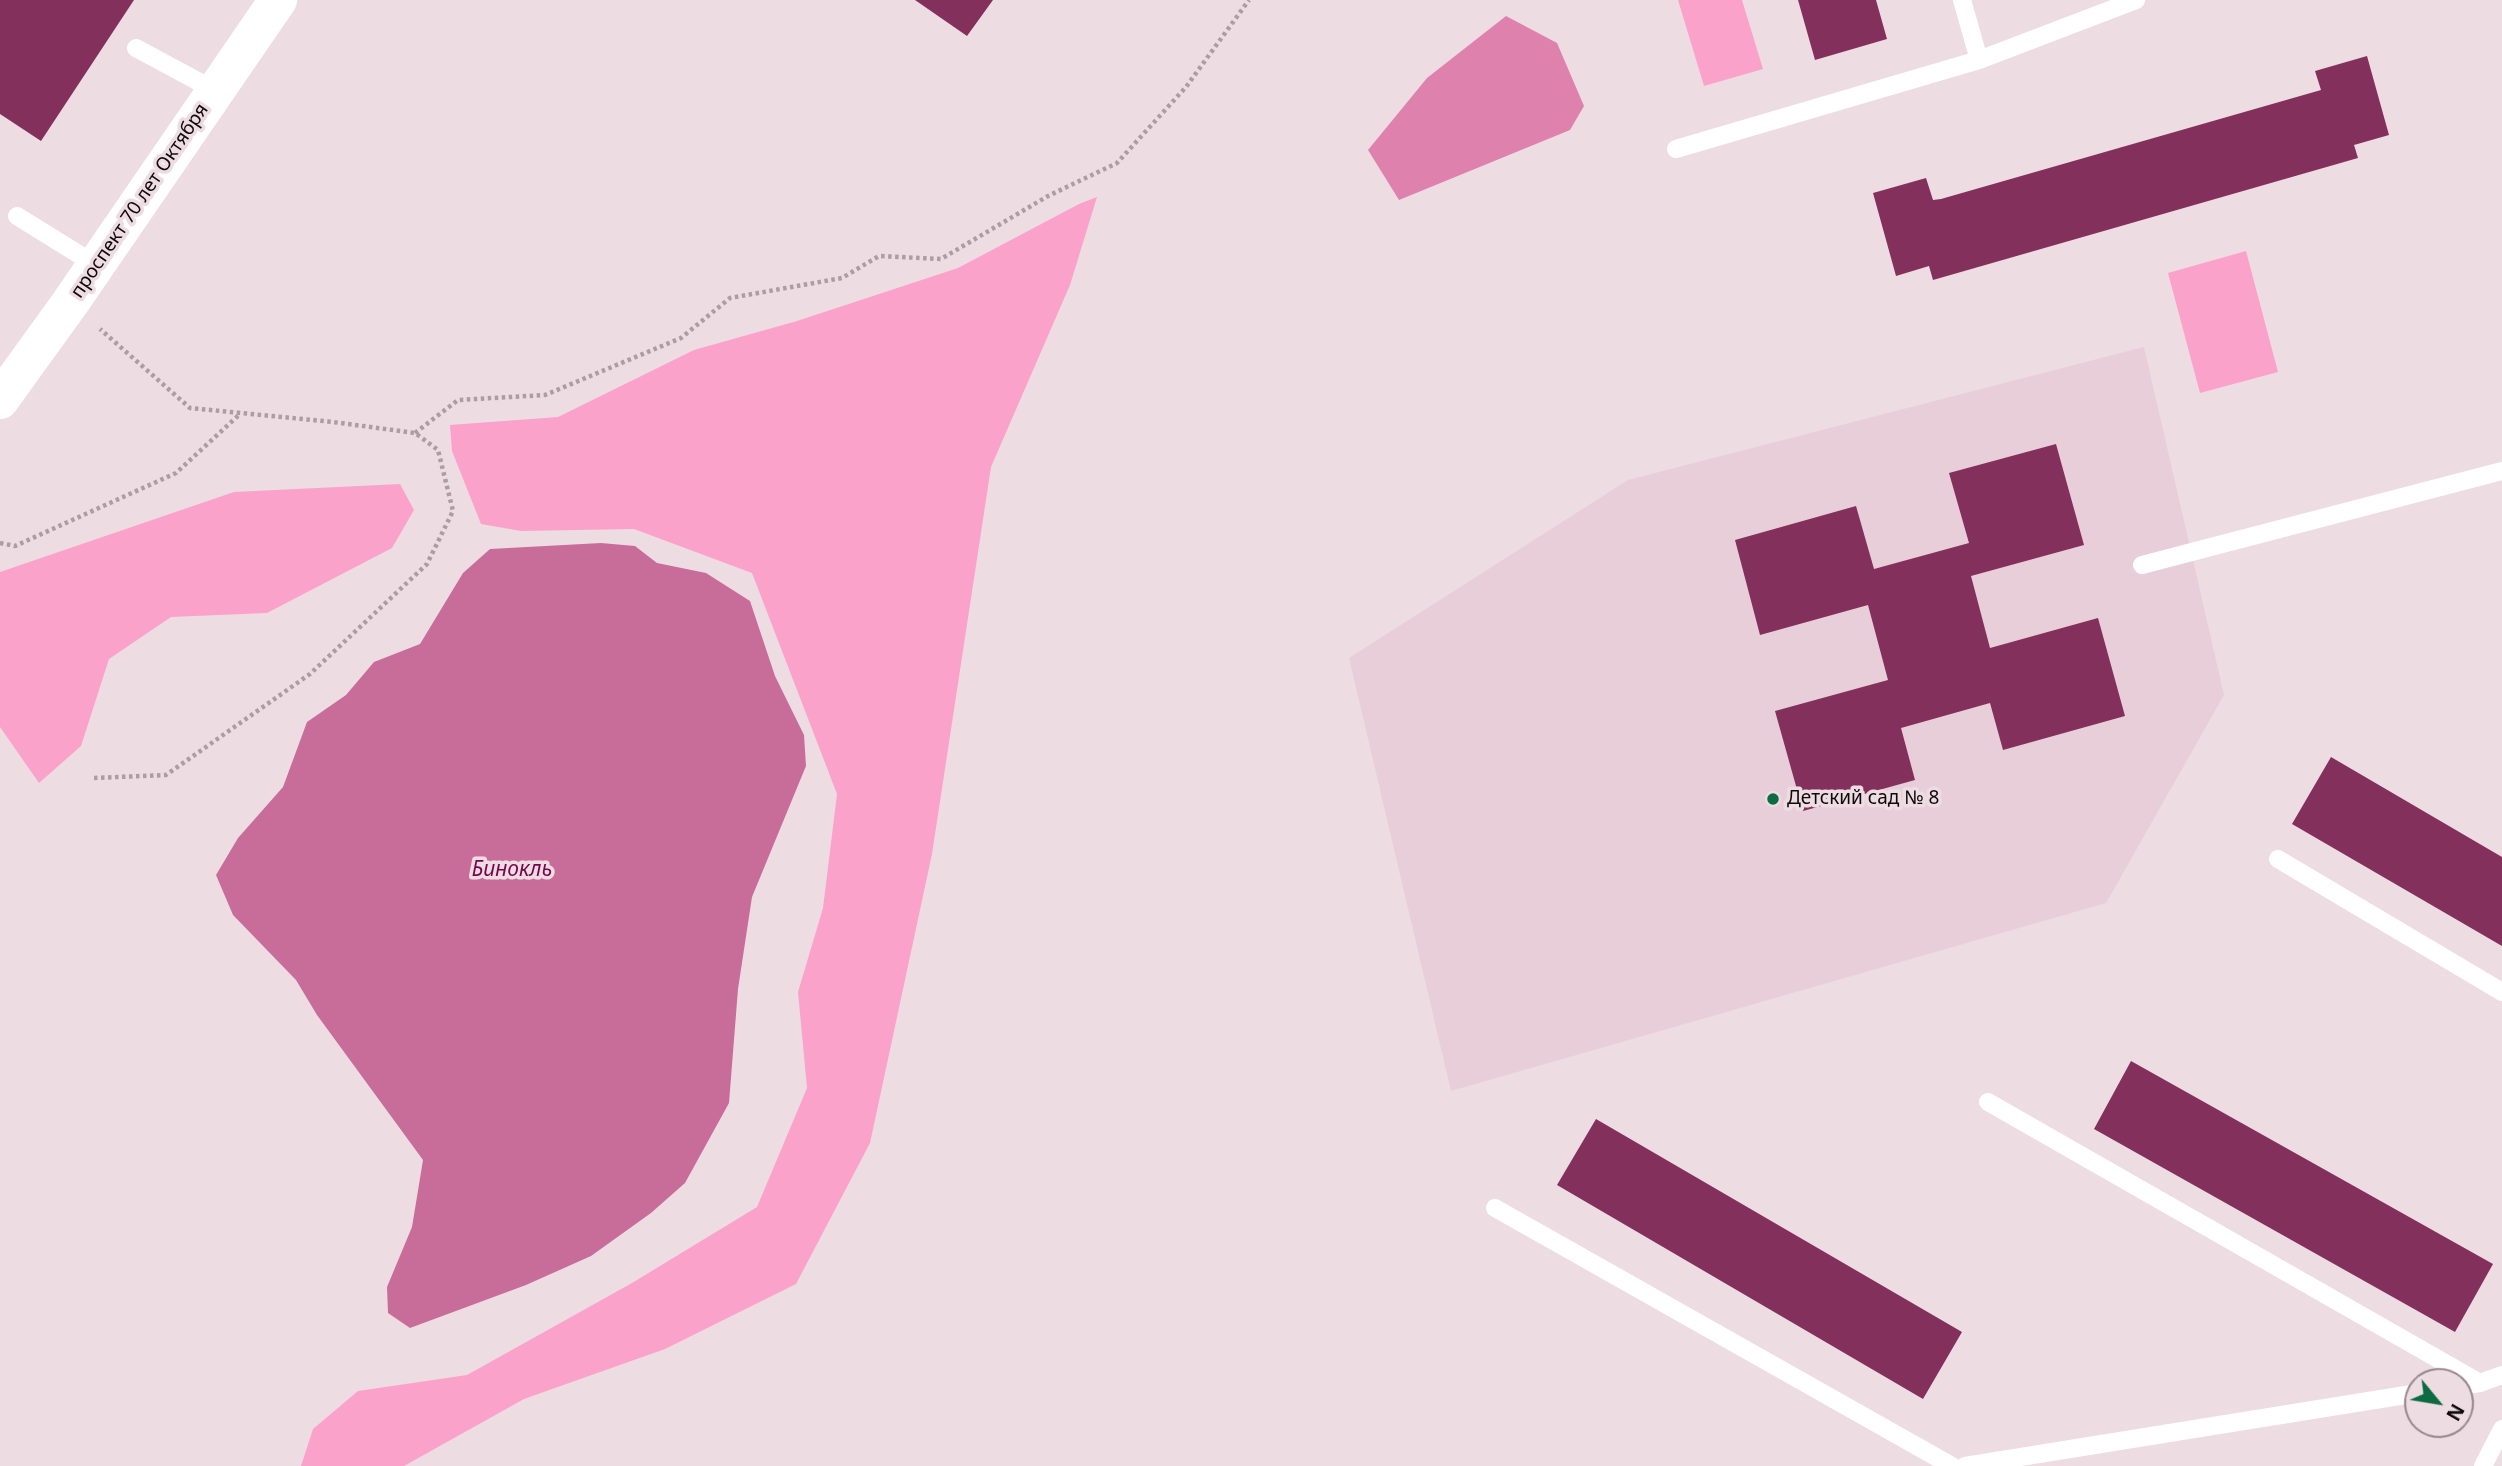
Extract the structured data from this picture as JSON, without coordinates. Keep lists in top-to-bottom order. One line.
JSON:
{"streets":{"main road":["проспект 70 лет Октября"]},"water":["Бинокль"],"places":["Детский сад № 8"],"north":"bottom right"}
